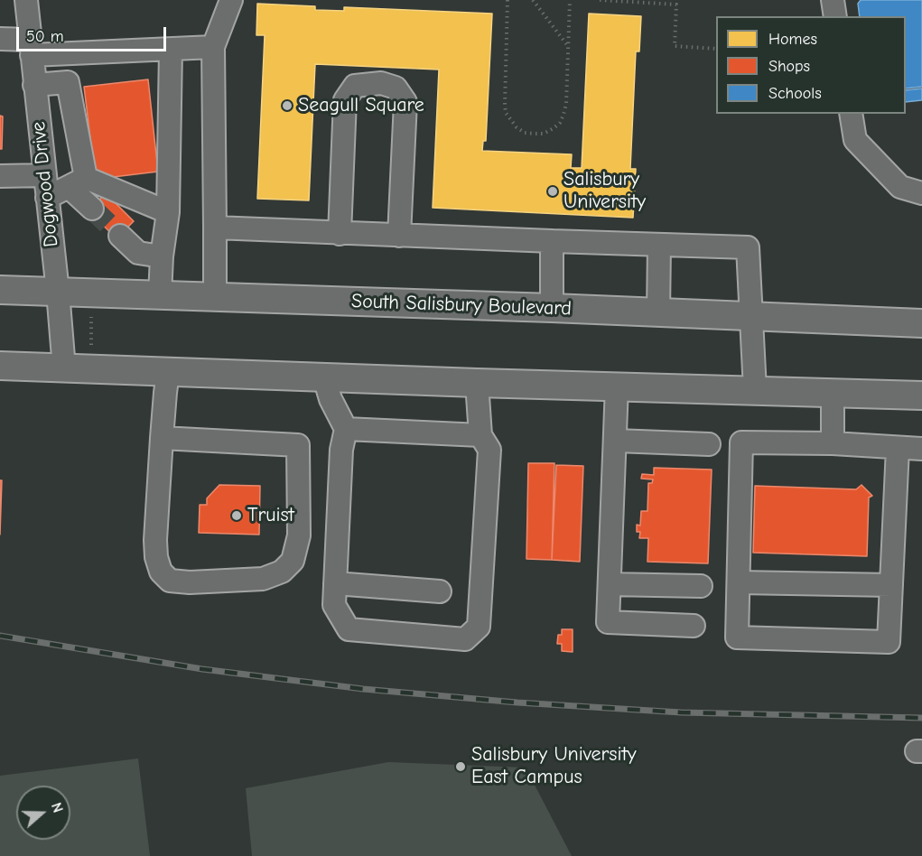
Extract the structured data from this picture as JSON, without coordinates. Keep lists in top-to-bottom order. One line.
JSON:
{"streets":{"main road":["South Salisbury Boulevard"],"street":["Dogwood Drive"]},"crossings":[["Dogwood Drive","South Salisbury Boulevard"]],"places":["Seagull Square","Salisbury University","Truist","Salisbury University East Campus"],"legend":["Homes","Shops","Schools"],"scale_bar":"50 m","north":"right"}
